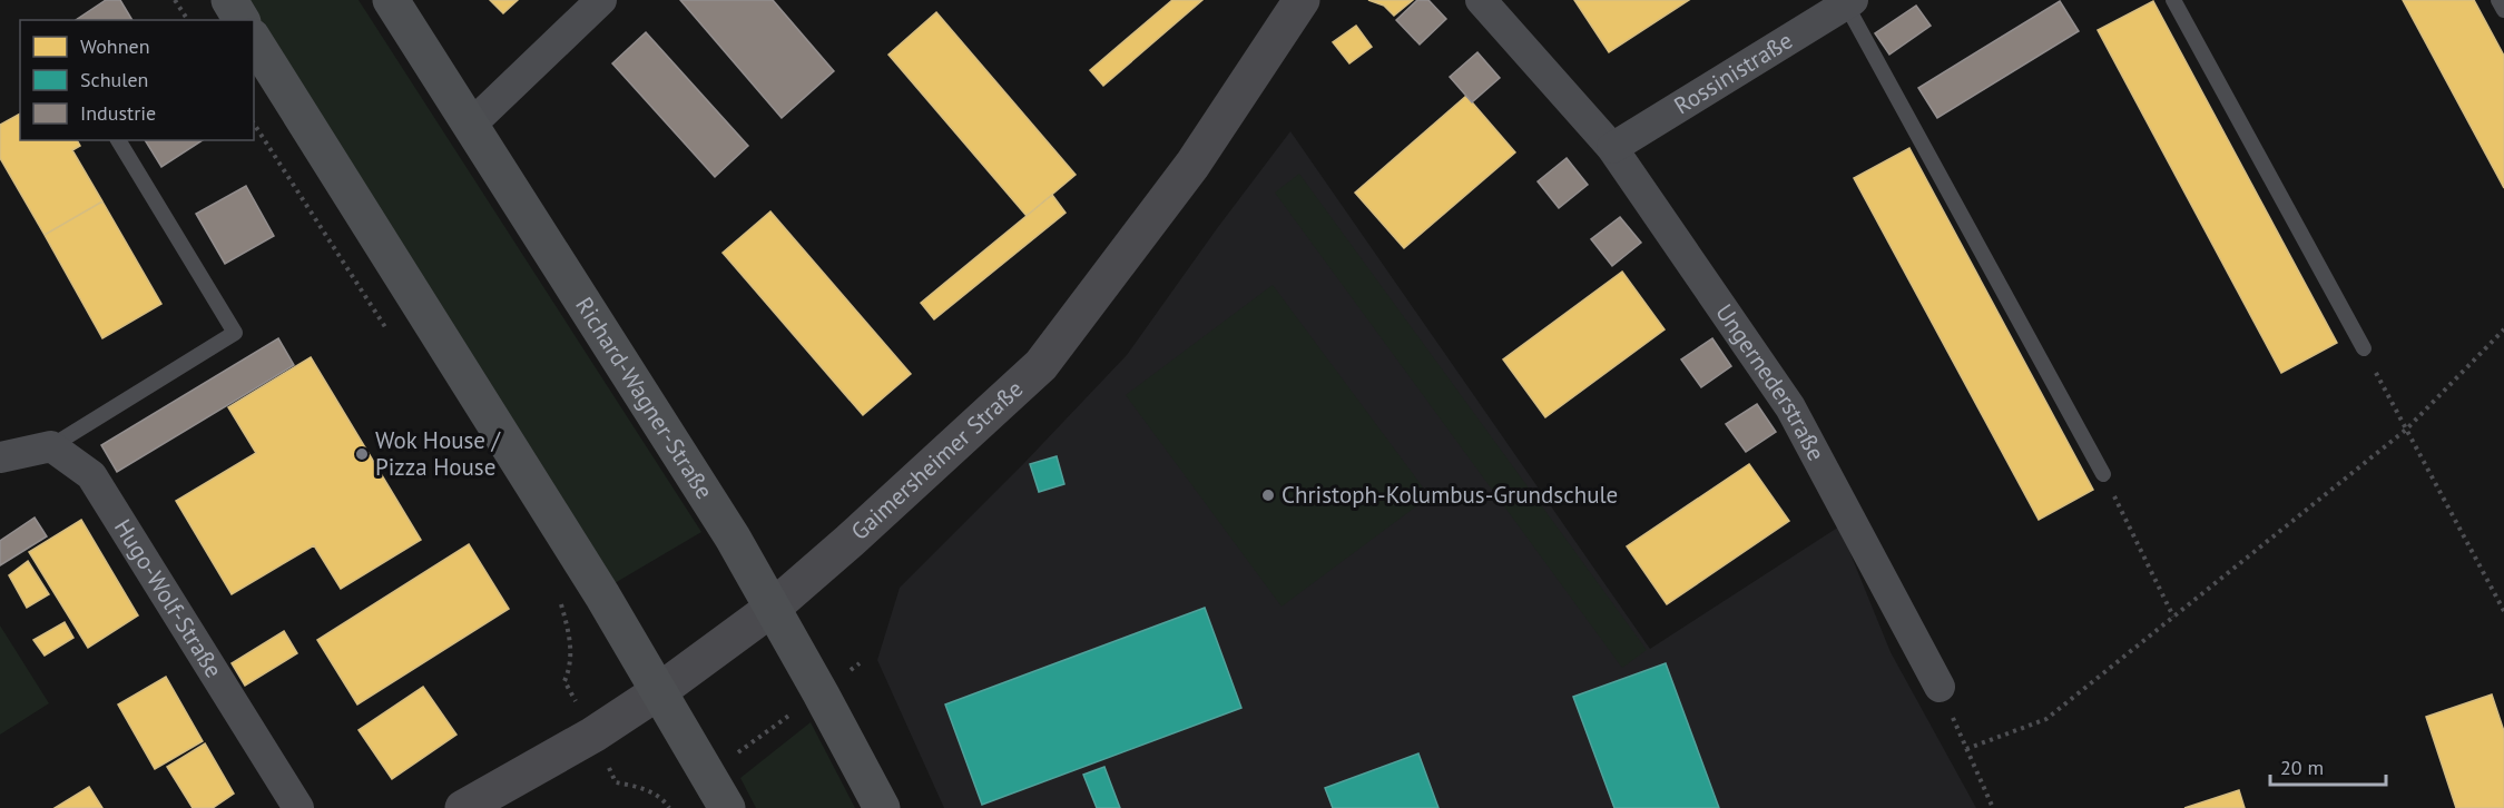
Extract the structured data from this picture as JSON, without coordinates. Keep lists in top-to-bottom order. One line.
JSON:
{"streets":{"main road":["Richard-Wagner-Straße"],"street":["Rossinistraße","Ungernederstraße","Gaimersheimer Straße","Hugo-Wolf-Straße"]},"crossings":[["Rossinistraße","Ungernederstraße"],["Richard-Wagner-Straße","Gaimersheimer Straße"]],"places":["Wok House / Pizza House","Christoph-Kolumbus-Grundschule"],"legend":["Wohnen","Schulen","Industrie"],"scale_bar":"20 m"}
